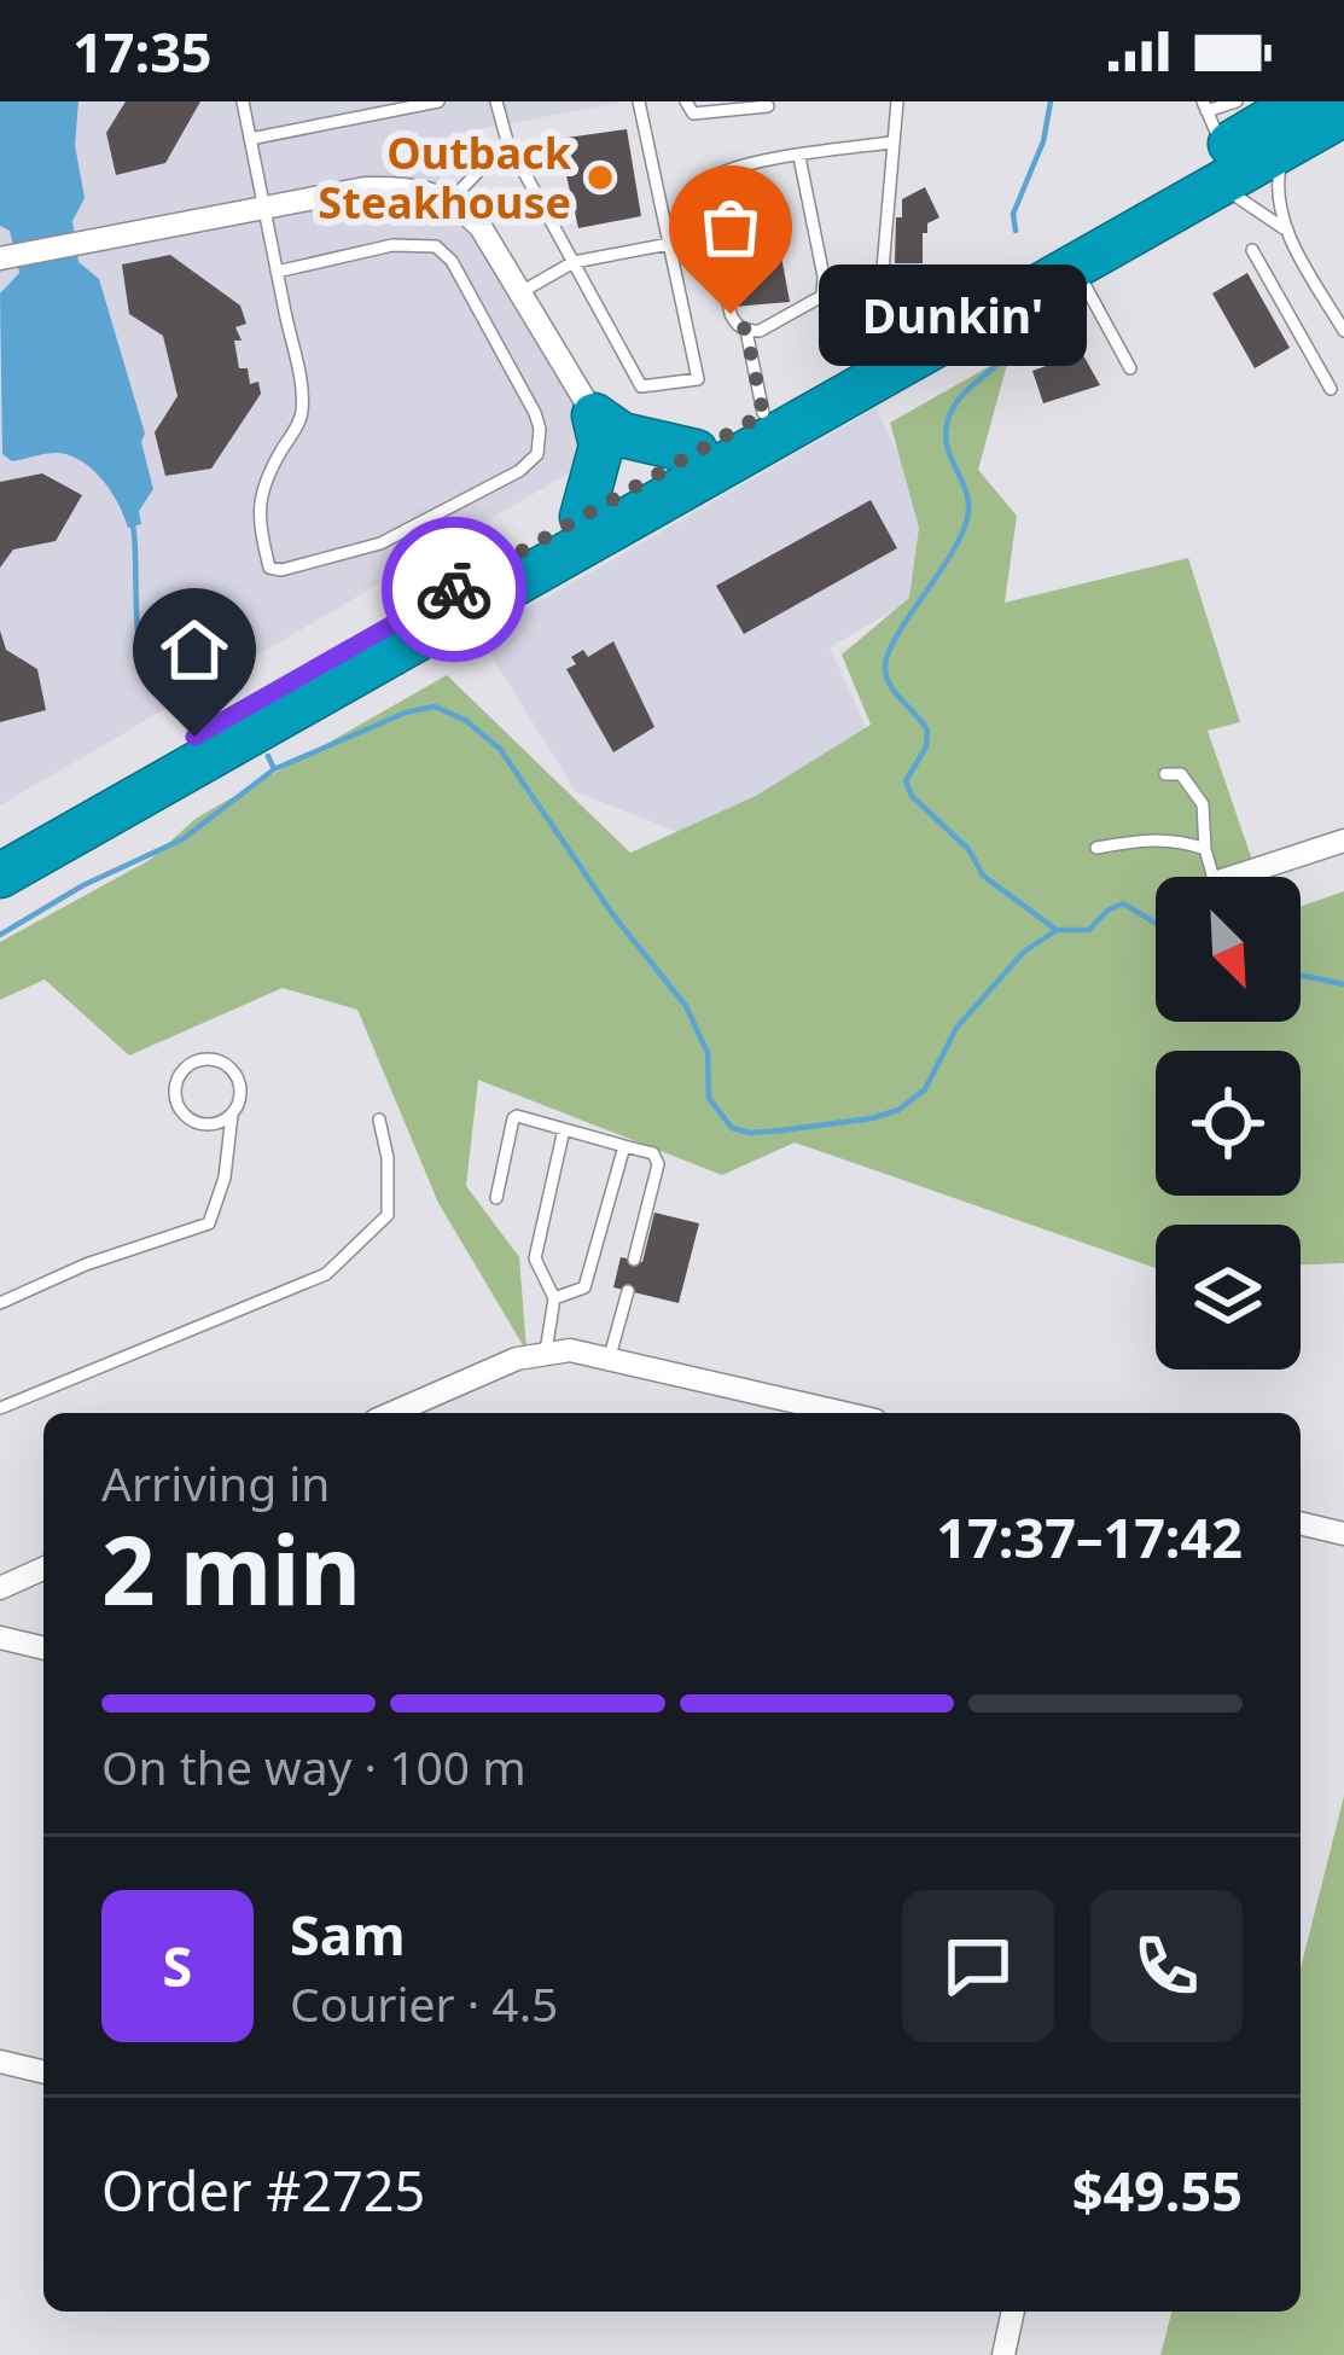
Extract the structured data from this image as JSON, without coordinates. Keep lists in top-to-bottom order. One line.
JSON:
{"places":["Outback Steakhouse","Dunkin'"],"north":"bottom right","page":{"status":"17:35","bubble":"Dunkin'","heading":["2 min","Arriving in","17:37–17:42"],"panel":["Sam","Courier · 4.5","Order #2725","$49.55"],"bar":"On the way · 100 m","round":"S"}}
